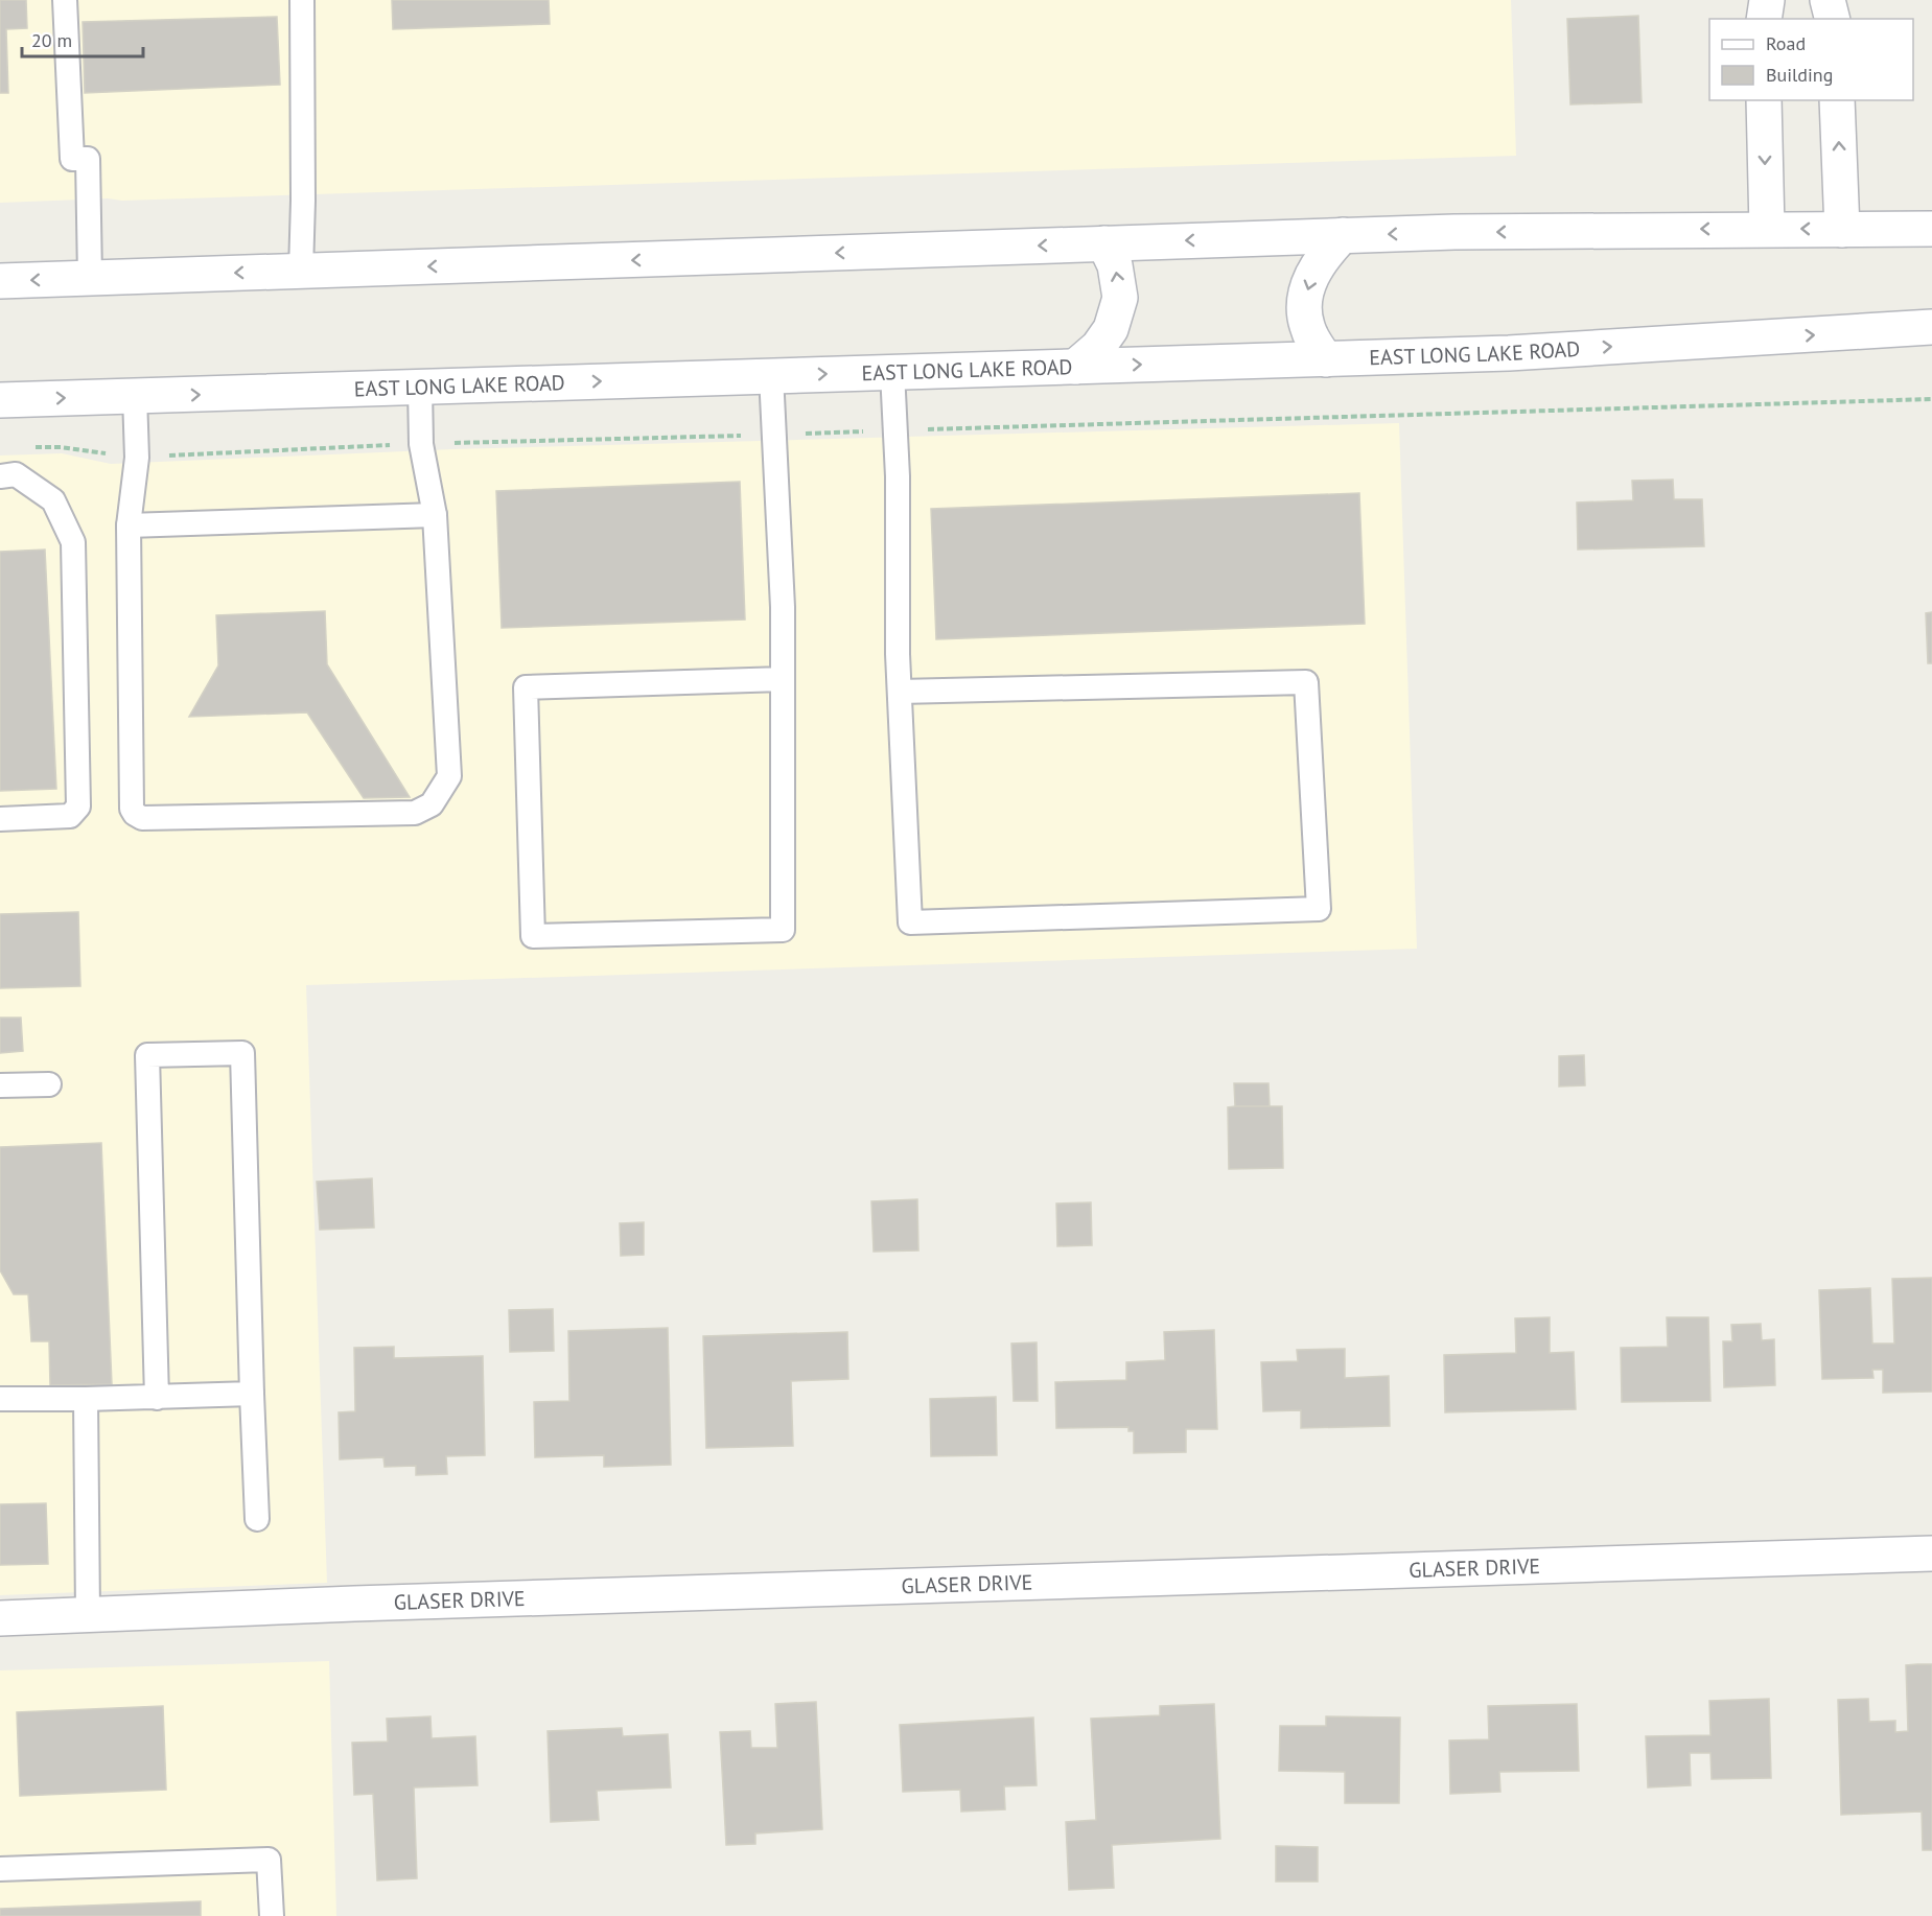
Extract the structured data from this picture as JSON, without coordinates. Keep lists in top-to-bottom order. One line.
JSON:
{"streets":{"main road":["EAST LONG LAKE ROAD","GLASER DRIVE"]},"legend":["Road","Building"],"scale_bar":"20 m"}
